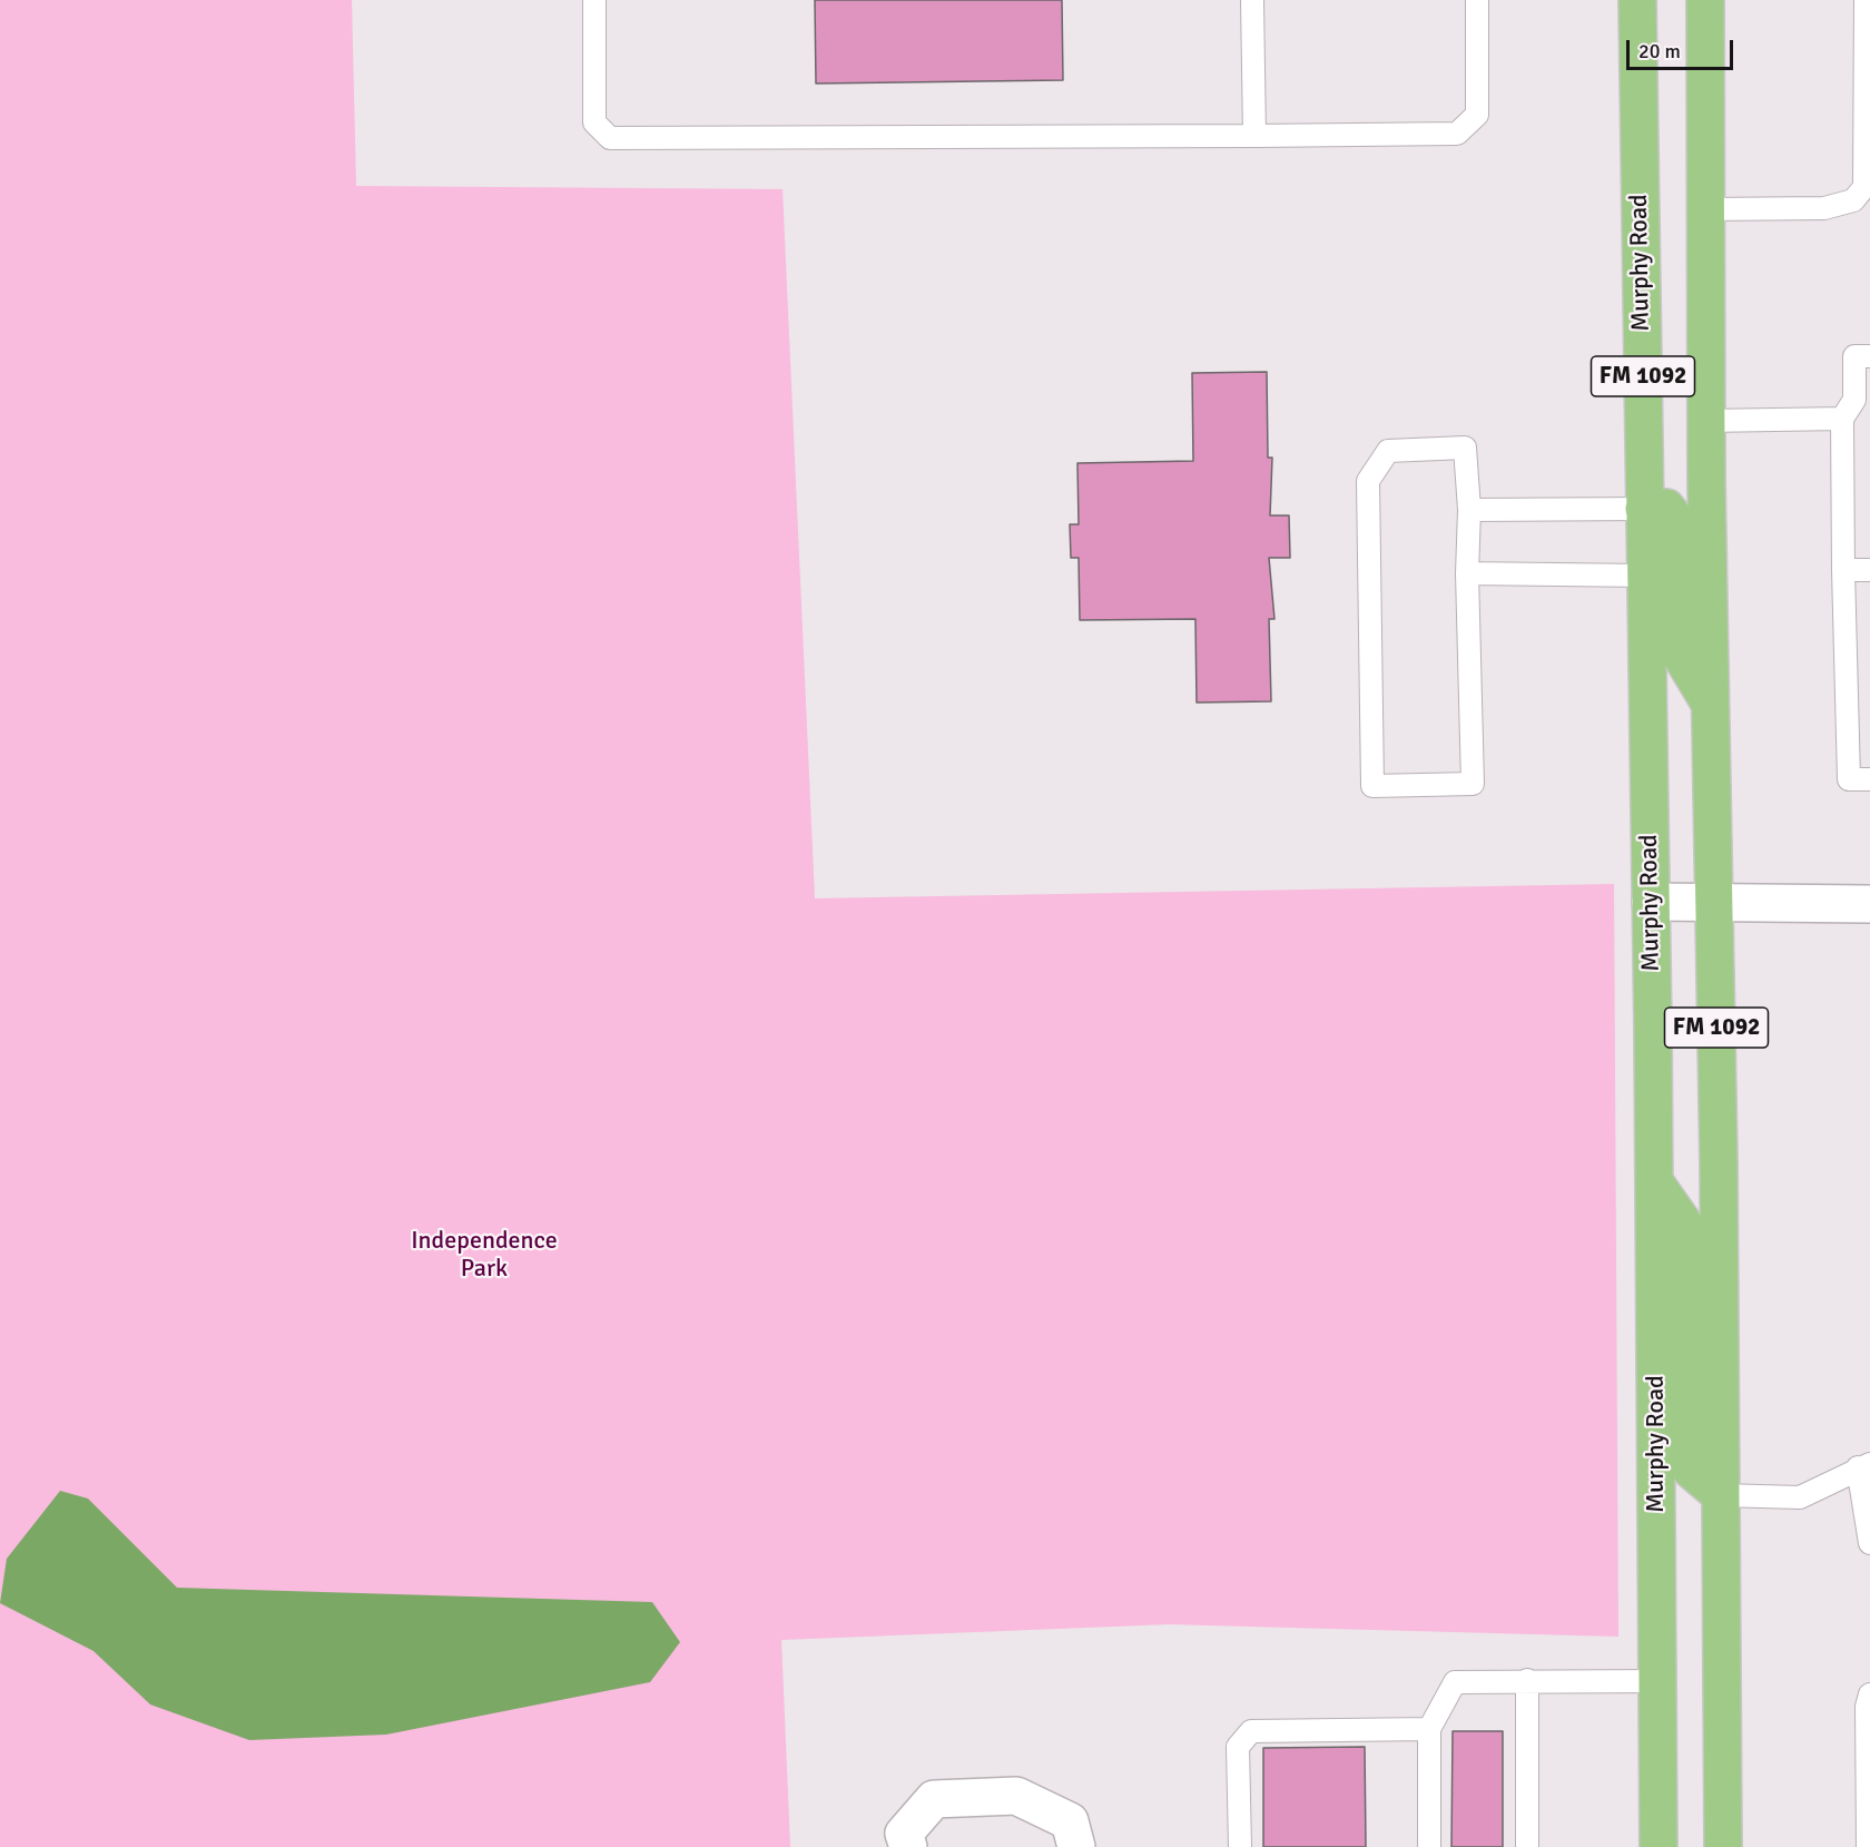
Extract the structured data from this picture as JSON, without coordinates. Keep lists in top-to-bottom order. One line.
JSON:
{"streets":{"main road":["Murphy Road","FM 1092"]},"parks":["Independence Park"],"scale_bar":"20 m"}
